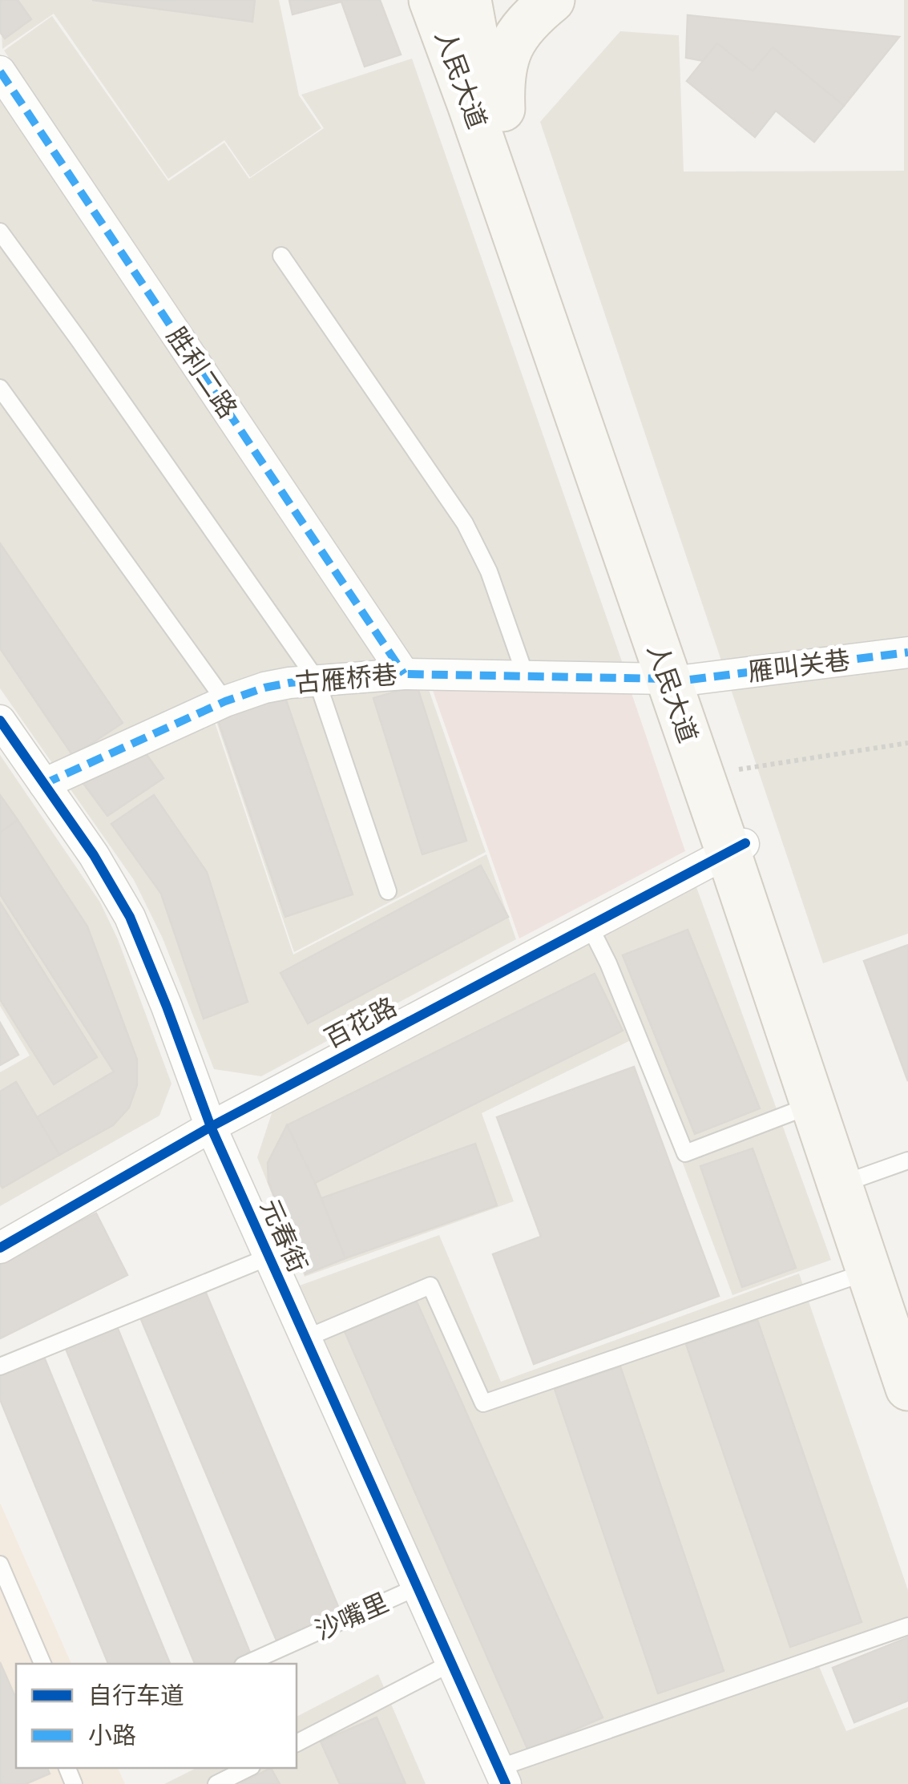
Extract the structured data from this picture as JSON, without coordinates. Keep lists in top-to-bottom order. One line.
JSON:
{"streets":{"main road":["人民大道"],"street":["胜利二路","雁叫关巷","古雁桥巷","百花路","元春街"],"lane":["沙嘴里"]},"crossings":[["人民大道","雁叫关巷"],["人民大道","古雁桥巷"],["人民大道","百花路"],["胜利二路","古雁桥巷"],["雁叫关巷","古雁桥巷"],["古雁桥巷","元春街"],["百花路","元春街"],["元春街","沙嘴里"]],"legend":["自行车道","小路"]}
